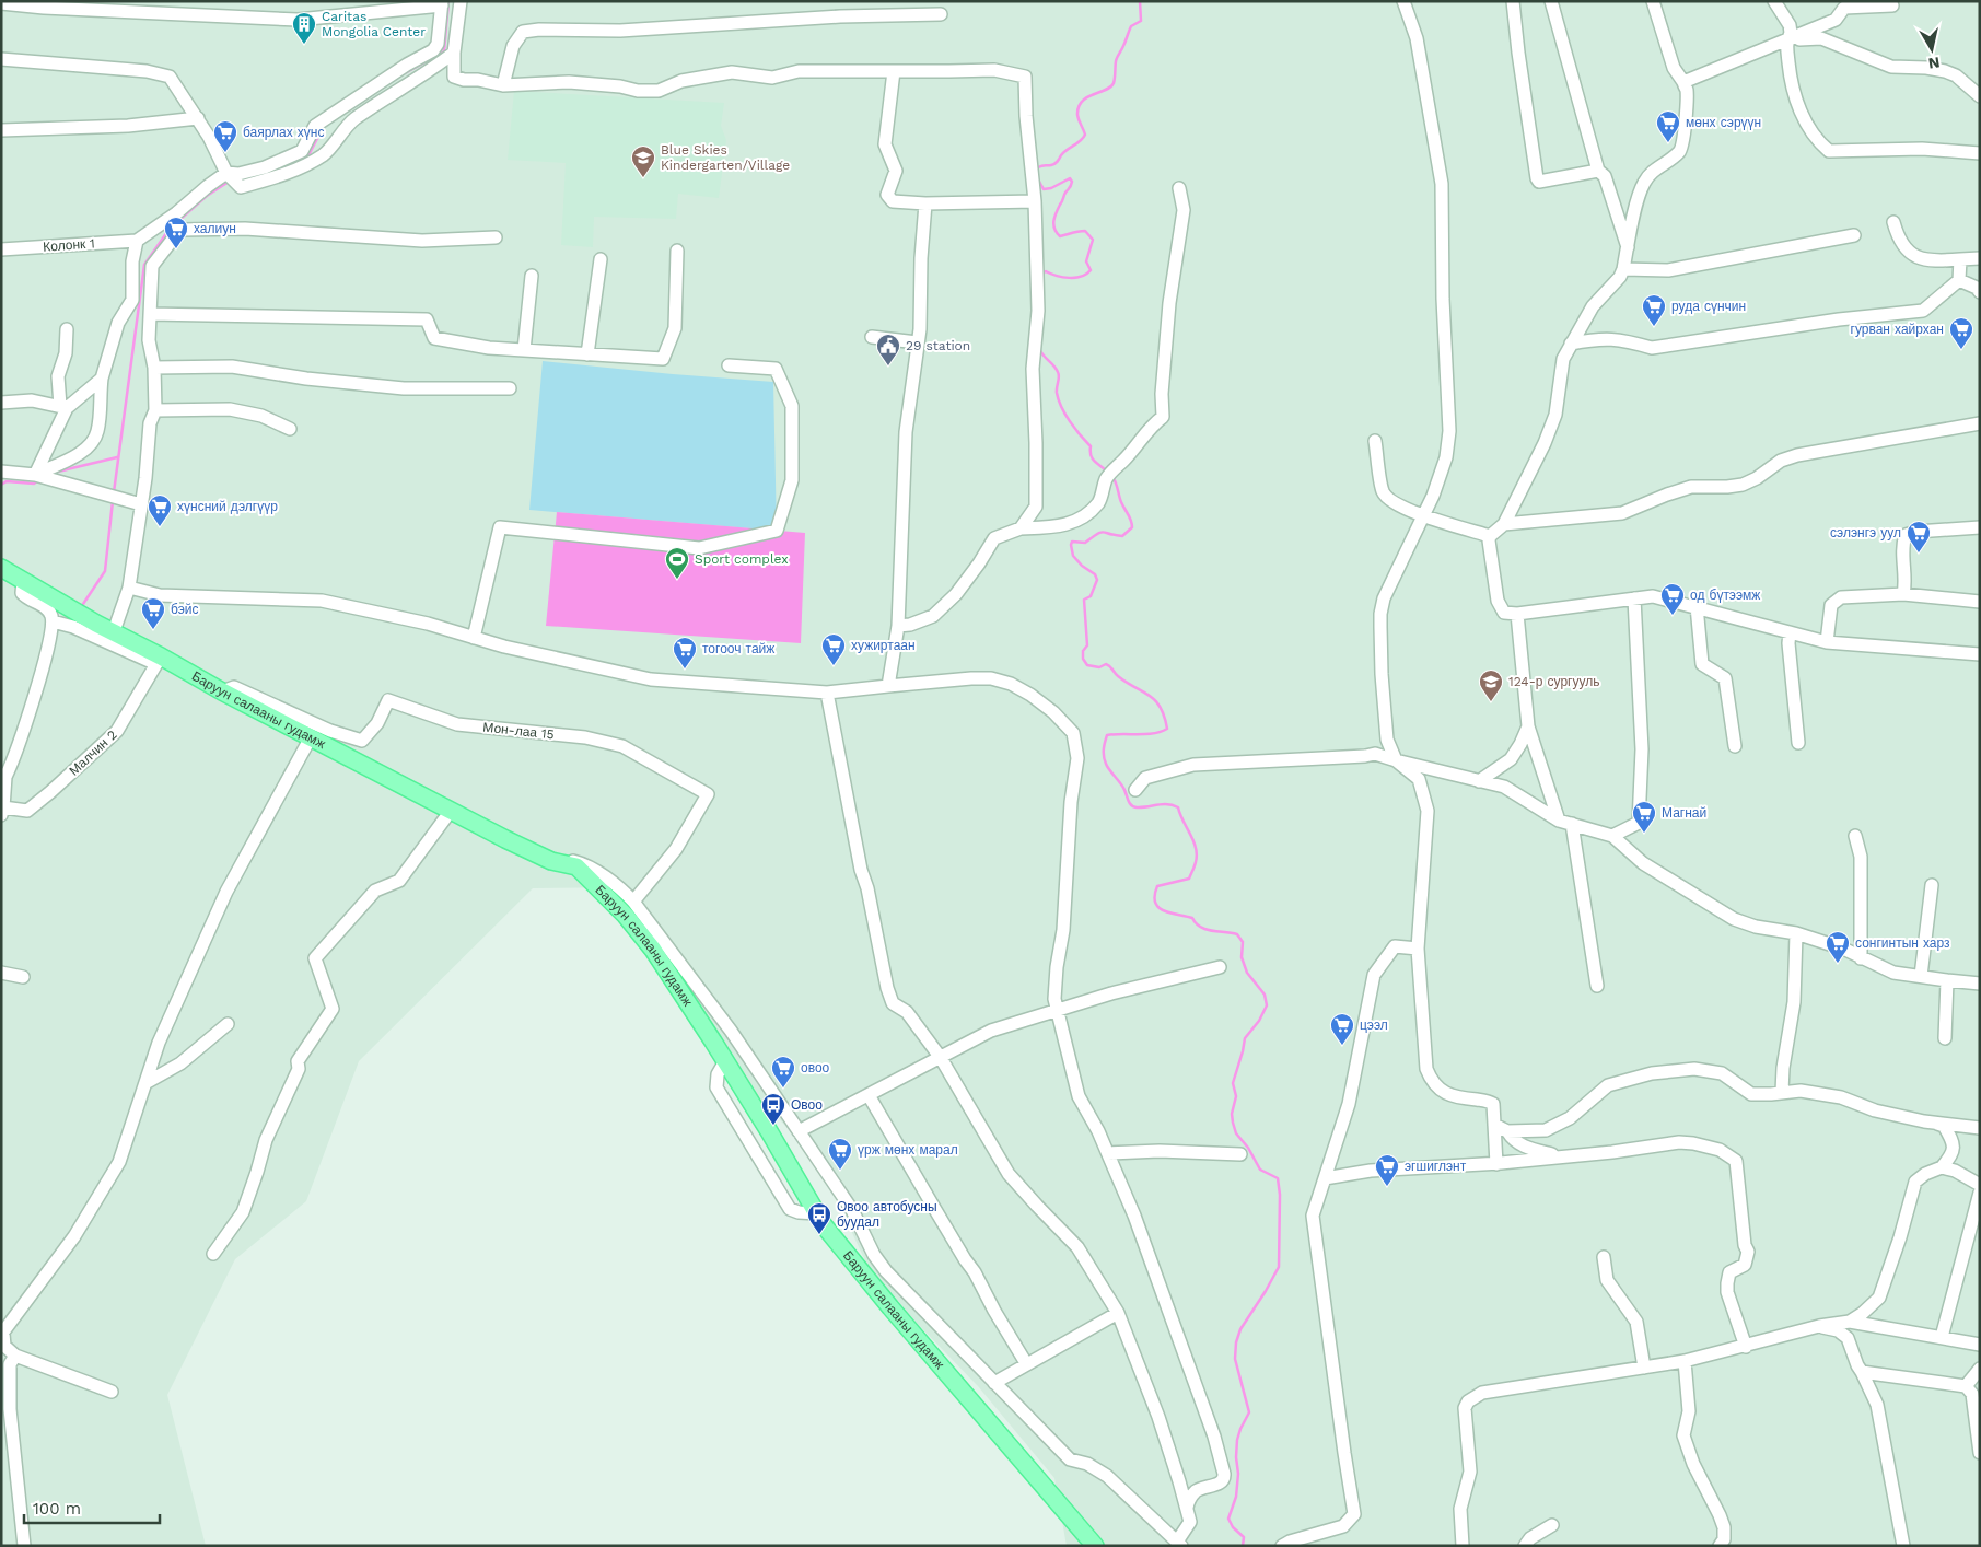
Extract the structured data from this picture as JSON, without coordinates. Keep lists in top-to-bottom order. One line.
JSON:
{"streets":{"main road":["Баруун салааны гудамж"],"street":["Колонк 1","Мон-лаа 15","Малчин 2"]},"crossings":[["Баруун салааны гудамж","Мон-лаа 15"],["Баруун салааны гудамж","Малчин 2"]],"places":{"building":["Caritas Mongolia Center"],"supermarket":["мөнх сэрүүн","баярлах хүнс","халиун","руда сүнчин","гурван хайрхан","хүнсний дэлгүүр","сэлэнгэ уул","од бүтээмж","бэйс","хужиртаан","тогооч тайж","Магнай","сонгинтын харз","цээл","овоо","үрж мөнх марал","эгшиглэнт"],"school or university":["Blue Skies Kindergarten/Village","124-р сургууль"],"public building":["29 station"],"sports":["Sport complex"],"bus stop":["Овоо","Овоо автобусны буудал"]},"scale_bar":"100 m","north":"bottom"}
